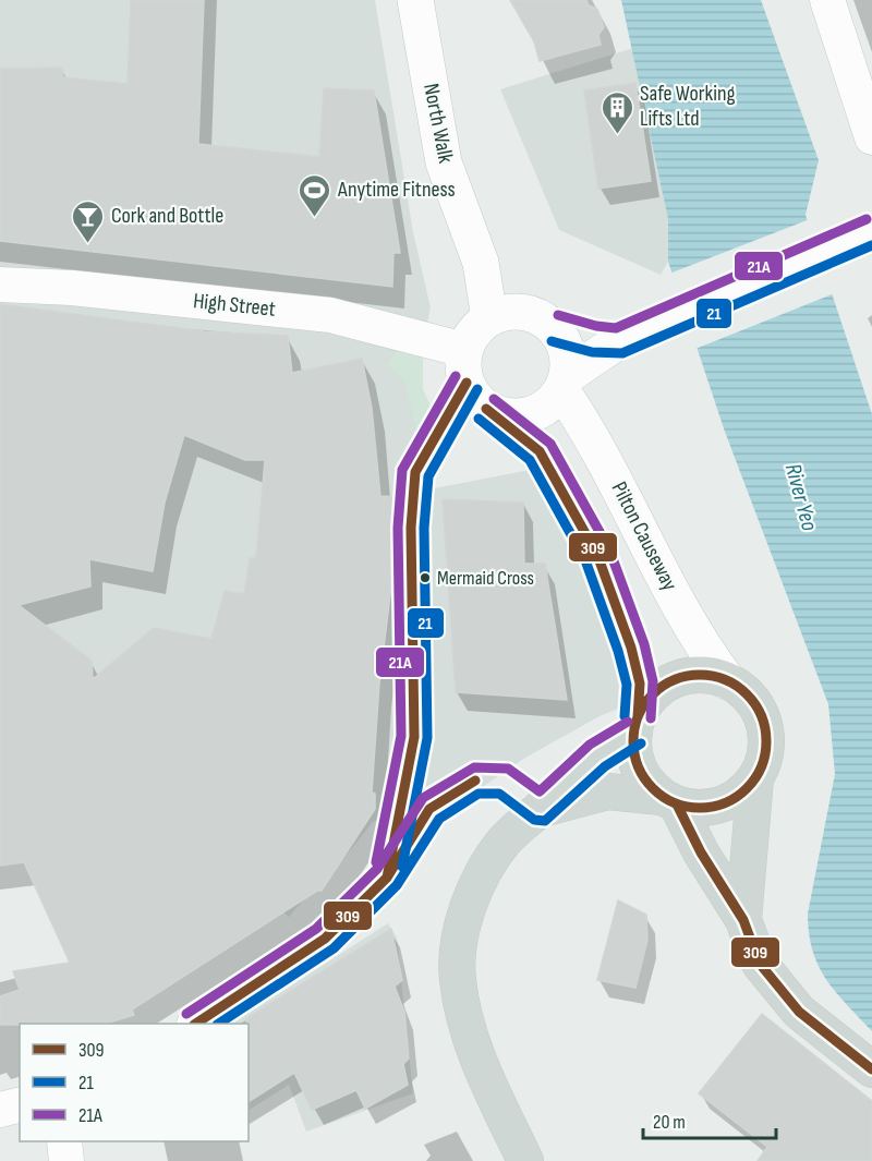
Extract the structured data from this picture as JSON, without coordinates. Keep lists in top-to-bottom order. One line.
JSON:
{"streets":{"main road":["North Walk","Pilton Causeway"],"street":["High Street"]},"crossings":[["North Walk","High Street"],["North Walk","Pilton Causeway"],["High Street","Pilton Causeway"]],"water":["River Yeo"],"places":{"building":["Safe Working Lifts Ltd"],"sports":["Anytime Fitness"],"bar":["Cork and Bottle"],"other":["Mermaid Cross"]},"lines":["transit line 21A","transit line 21","transit line 309"],"legend":["309","21","21A"],"scale_bar":"20 m"}
